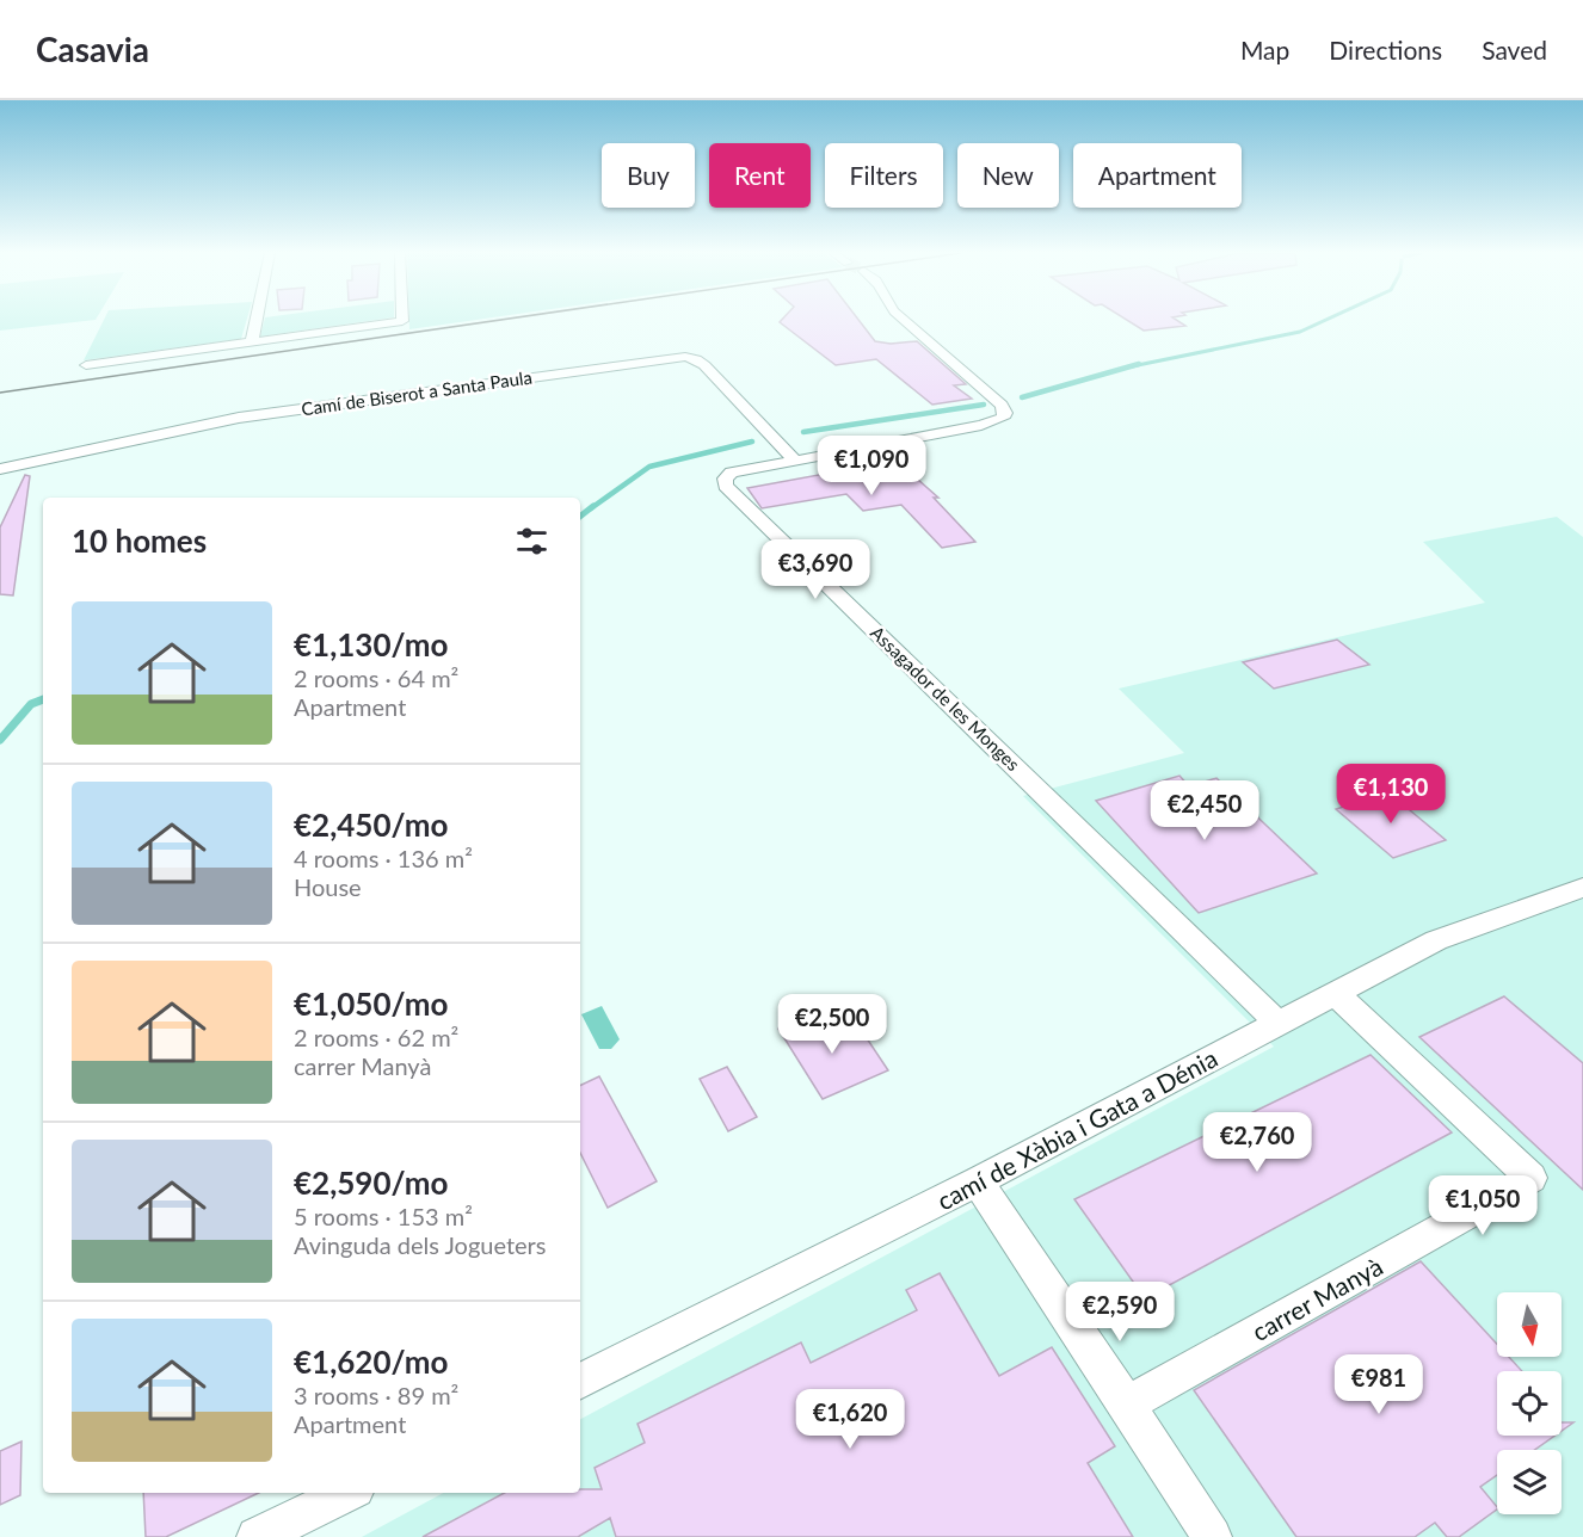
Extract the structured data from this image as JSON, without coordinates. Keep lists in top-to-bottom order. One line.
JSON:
{"streets":{"street":["Camí de Biserot a Santa Paula","Assagador de les Monges","camí de Xàbia i Gata a Dénia","carrer Manyà"]},"crossings":[["Camí de Biserot a Santa Paula","Assagador de les Monges"],["Assagador de les Monges","camí de Xàbia i Gata a Dénia"],["camí de Xàbia i Gata a Dénia","carrer Manyà"]],"north":"bottom","page":{"header":"Casavia","nav":["Map","Directions","Saved"],"chip":["Buy","Rent","Filters","New","Apartment"],"price":["€1,090","€3,690","€1,130","€2,450","€2,500","€2,760","€1,050","€2,590","€981","€1,620"],"heading":"10 homes","list":[{"name":"€1,130/mo","note":"2 rooms · 64 m² · Apartment"},{"name":"€2,450/mo","note":"4 rooms · 136 m² · House"},{"name":"€1,050/mo","note":"2 rooms · 62 m² · carrer Manyà"},{"name":"€2,590/mo","note":"5 rooms · 153 m² · Avinguda dels Jogueters"},{"name":"€1,620/mo","note":"3 rooms · 89 m² · Apartment"}]}}
